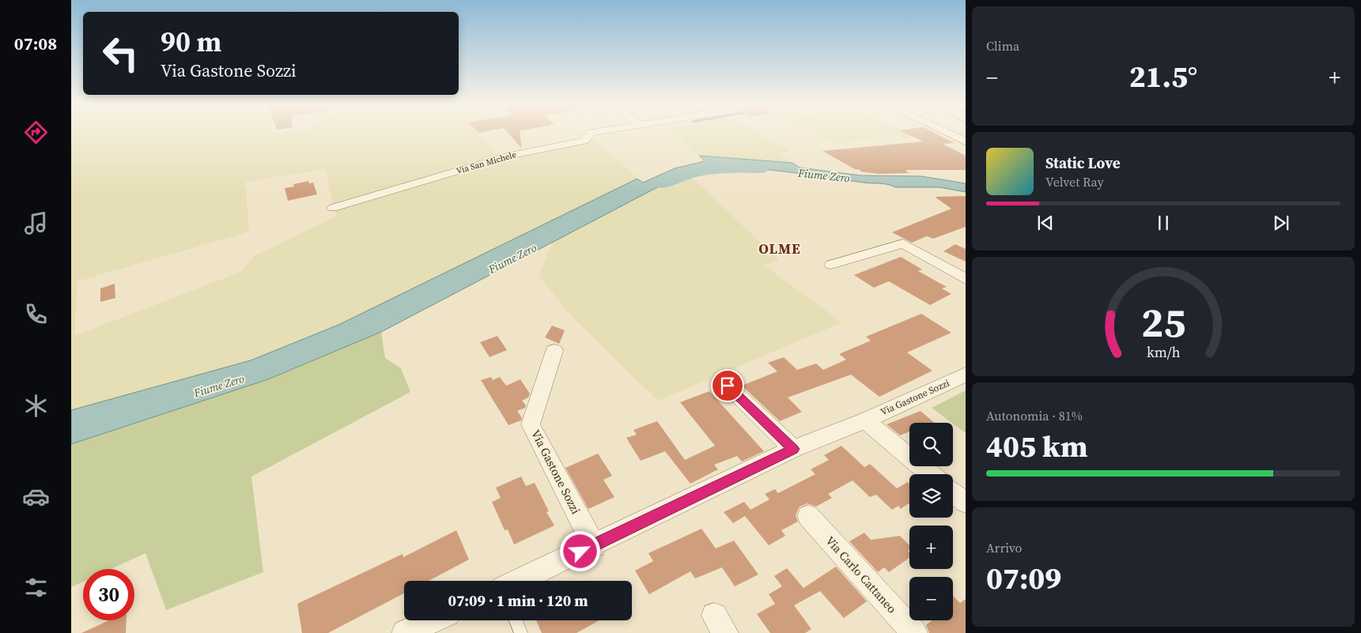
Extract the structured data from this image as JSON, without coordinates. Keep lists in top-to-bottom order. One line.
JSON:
{"streets":{"street":["Via San Michele","Via Gastone Sozzi","Via Carlo Cattaneo"]},"districts":["OLME"],"water":["Fiume Zero"],"page":{"tabs":"07:08","tile":["Clima",["Autonomia · 81%","405 km"],["Arrivo","07:09"]],"turn":["90 m","Via Gastone Sozzi"],"heat":["−","21.5°","+"],"song":["Static Love","Velvet Ray"],"map_buttons":["+","−"],"limit":"30","trip":"07:09 · 1 min · 120 m","gauge":["25","km/h"]}}
